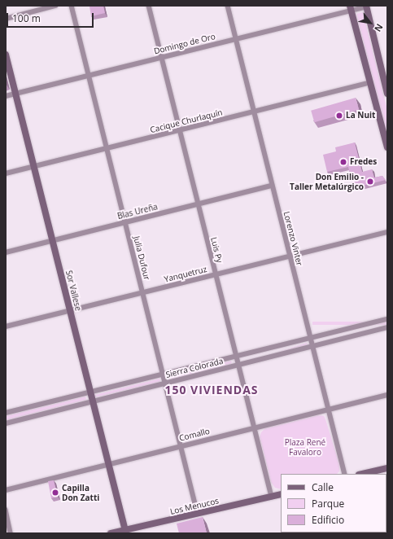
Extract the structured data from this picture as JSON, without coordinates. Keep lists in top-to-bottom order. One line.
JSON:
{"streets":{"street":["Domingo de Oro","Cacique Churlaquín","Blas Ureña","Lorenzo Vinter","Luis Py","Julia Dufour","Yanquetruz","Sor Vallese","Sierra Colorada","Comallo","Los Menucos"]},"crossings":[["Domingo de Oro","Lorenzo Vinter"],["Domingo de Oro","Luis Py"],["Domingo de Oro","Julia Dufour"],["Domingo de Oro","Sor Vallese"],["Cacique Churlaquín","Lorenzo Vinter"],["Cacique Churlaquín","Luis Py"],["Cacique Churlaquín","Julia Dufour"],["Cacique Churlaquín","Sor Vallese"],["Blas Ureña","Lorenzo Vinter"],["Blas Ureña","Luis Py"],["Blas Ureña","Julia Dufour"],["Blas Ureña","Sor Vallese"],["Lorenzo Vinter","Yanquetruz"],["Lorenzo Vinter","Sierra Colorada"],["Lorenzo Vinter","Comallo"],["Luis Py","Yanquetruz"],["Luis Py","Sierra Colorada"],["Luis Py","Comallo"],["Luis Py","Los Menucos"],["Julia Dufour","Yanquetruz"],["Julia Dufour","Sierra Colorada"],["Julia Dufour","Comallo"],["Julia Dufour","Los Menucos"],["Yanquetruz","Sor Vallese"],["Sor Vallese","Sierra Colorada"],["Sor Vallese","Comallo"],["Sor Vallese","Los Menucos"]],"districts":["150 VIVIENDAS"],"parks":["Plaza René Favaloro"],"places":["La Nuit","Fredes","Don Emilio - Taller Metalúrgico","Capilla Don Zatti"],"legend":["Calle","Parque","Edificio"],"scale_bar":"100 m","north":"bottom right"}
